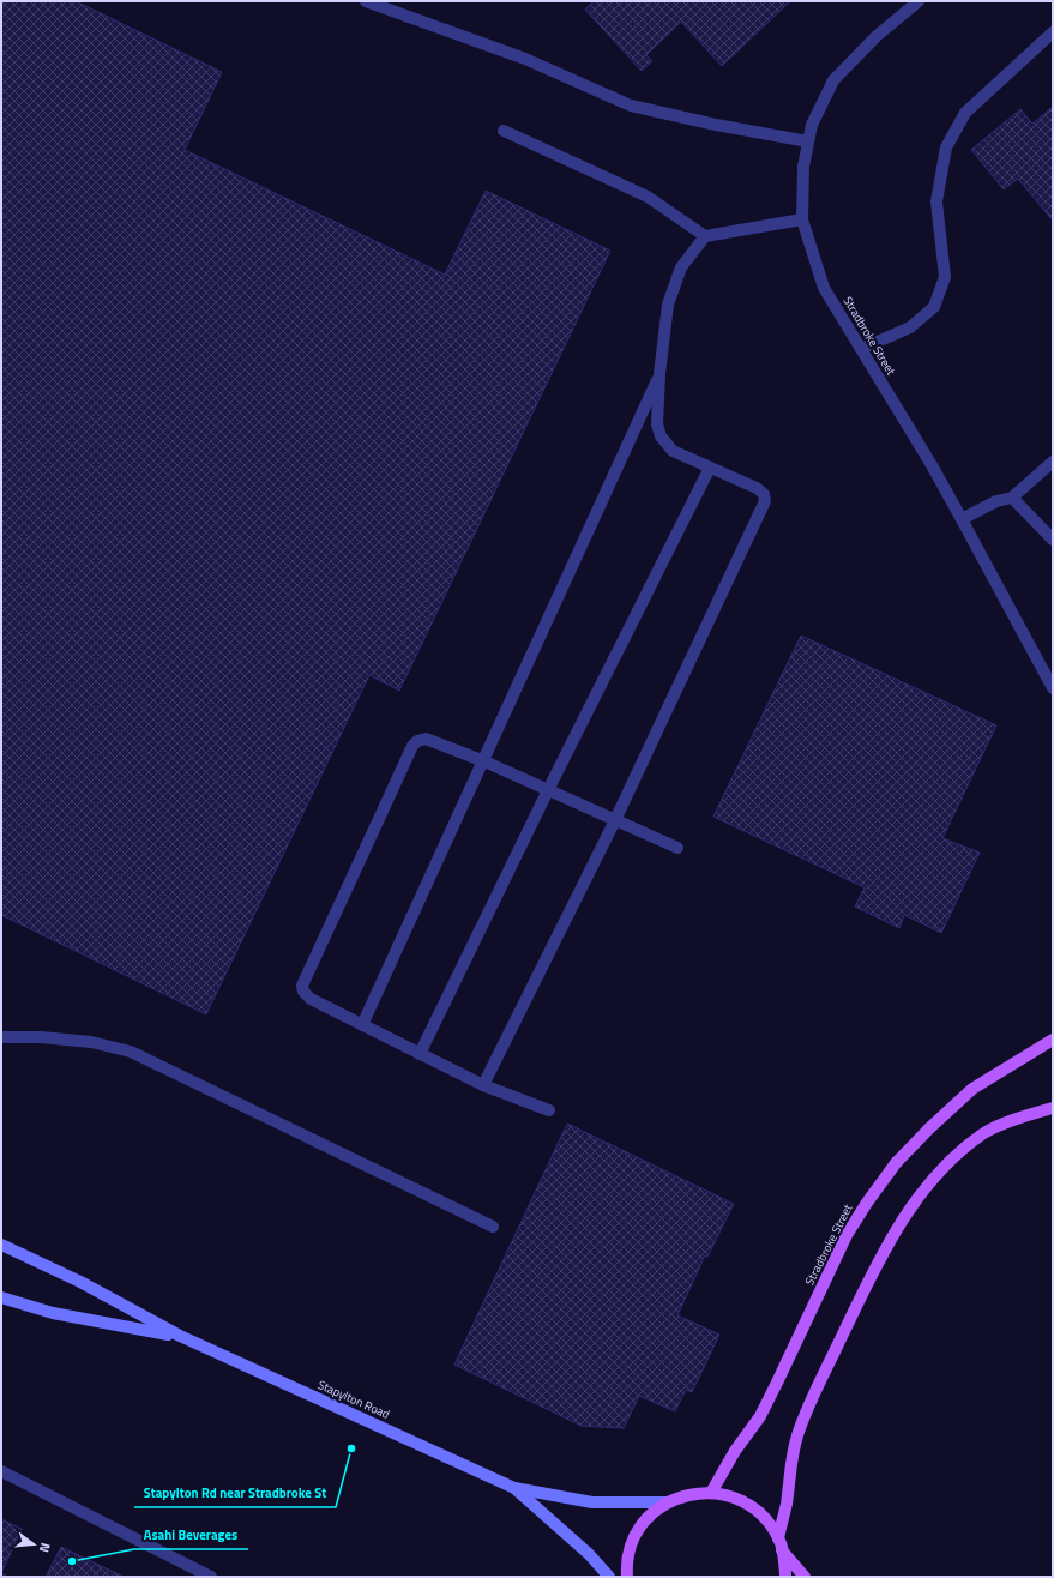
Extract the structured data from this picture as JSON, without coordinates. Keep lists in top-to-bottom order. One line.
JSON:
{"streets":{"main road":["Stradbroke Street","Stapylton Road"]},"places":["Stapylton Rd near Stradbroke St","Asahi Beverages"],"north":"right"}
